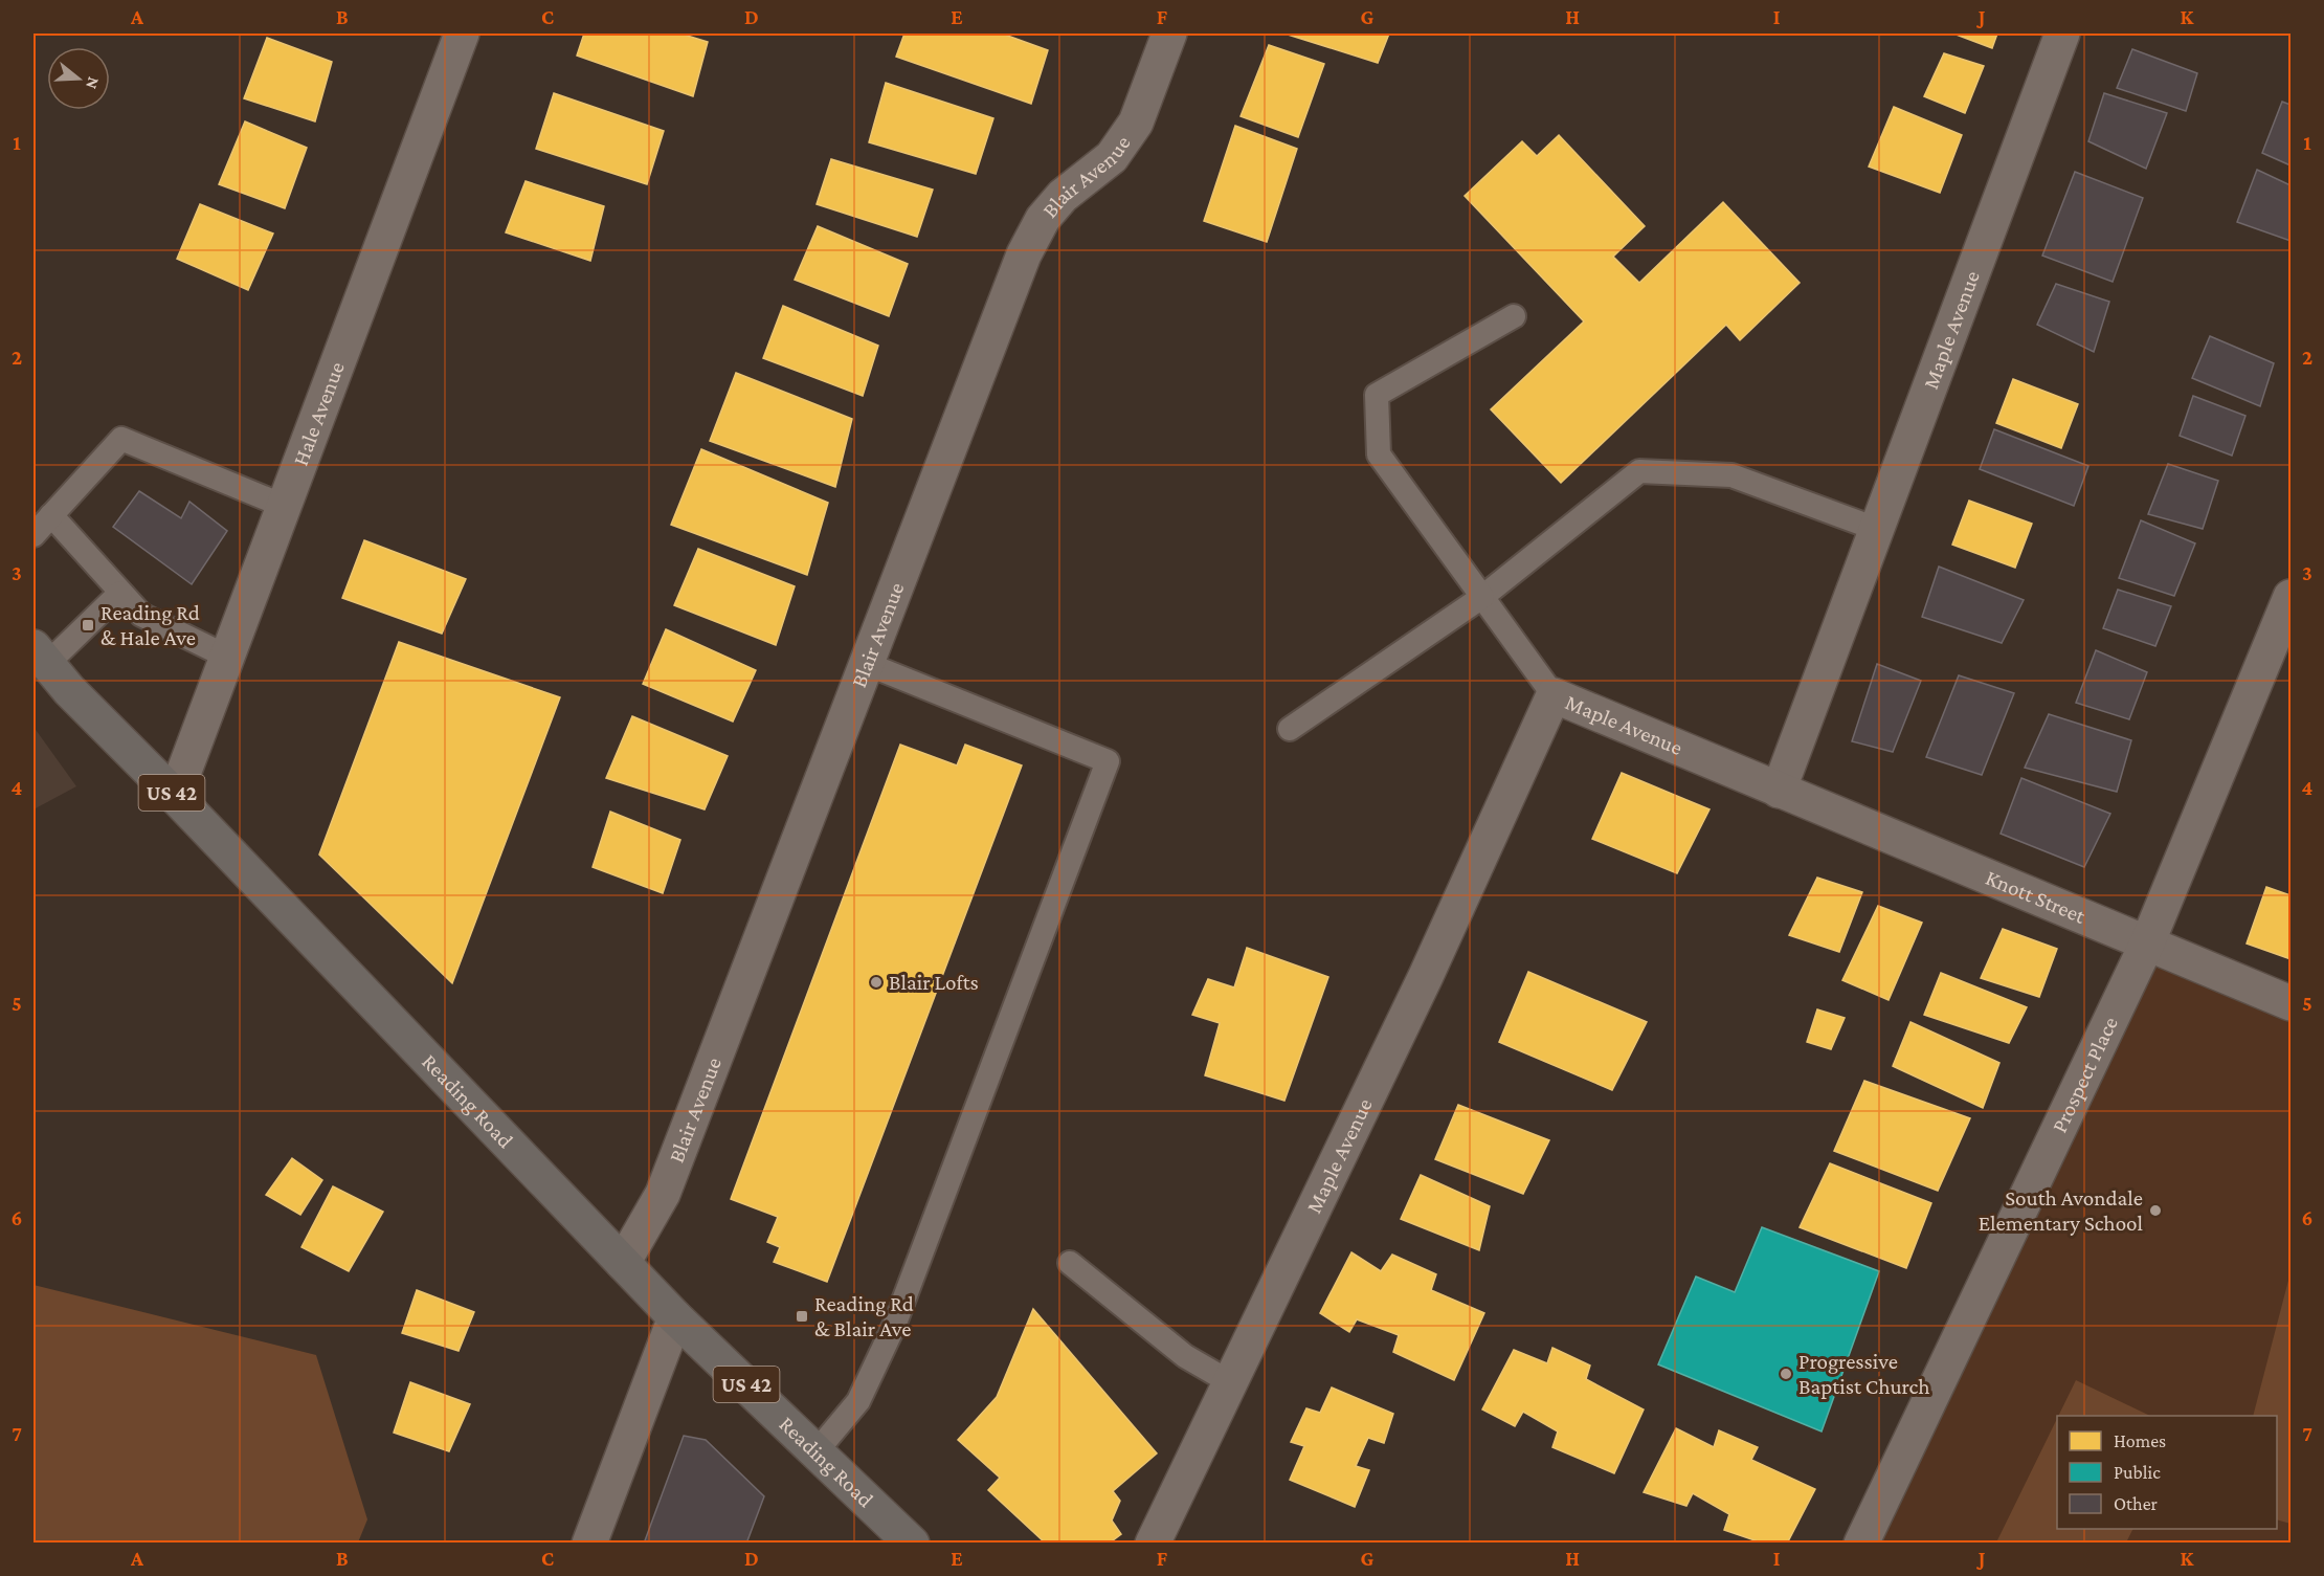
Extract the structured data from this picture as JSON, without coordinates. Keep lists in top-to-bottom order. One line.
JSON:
{"streets":{"main road":["US 42","Reading Road"],"street":["Blair Avenue","Maple Avenue","Hale Avenue","Knott Street","Prospect Place"]},"crossings":[["Blair Avenue","Reading Road"],["Maple Avenue","Knott Street"],["Hale Avenue","Reading Road"],["Knott Street","Prospect Place"]],"places":{"transit":["Reading Rd & Hale Ave","Reading Rd & Blair Ave"],"other":["Blair Lofts","South Avondale Elementary School","Progressive Baptist Church"]},"legend":["Homes","Public","Other"],"north":"right","grid":{"columns":["A","B","C","D","E","F","G","H","I","J","K"],"rows":["1","2","3","4","5","6","7"]}}
